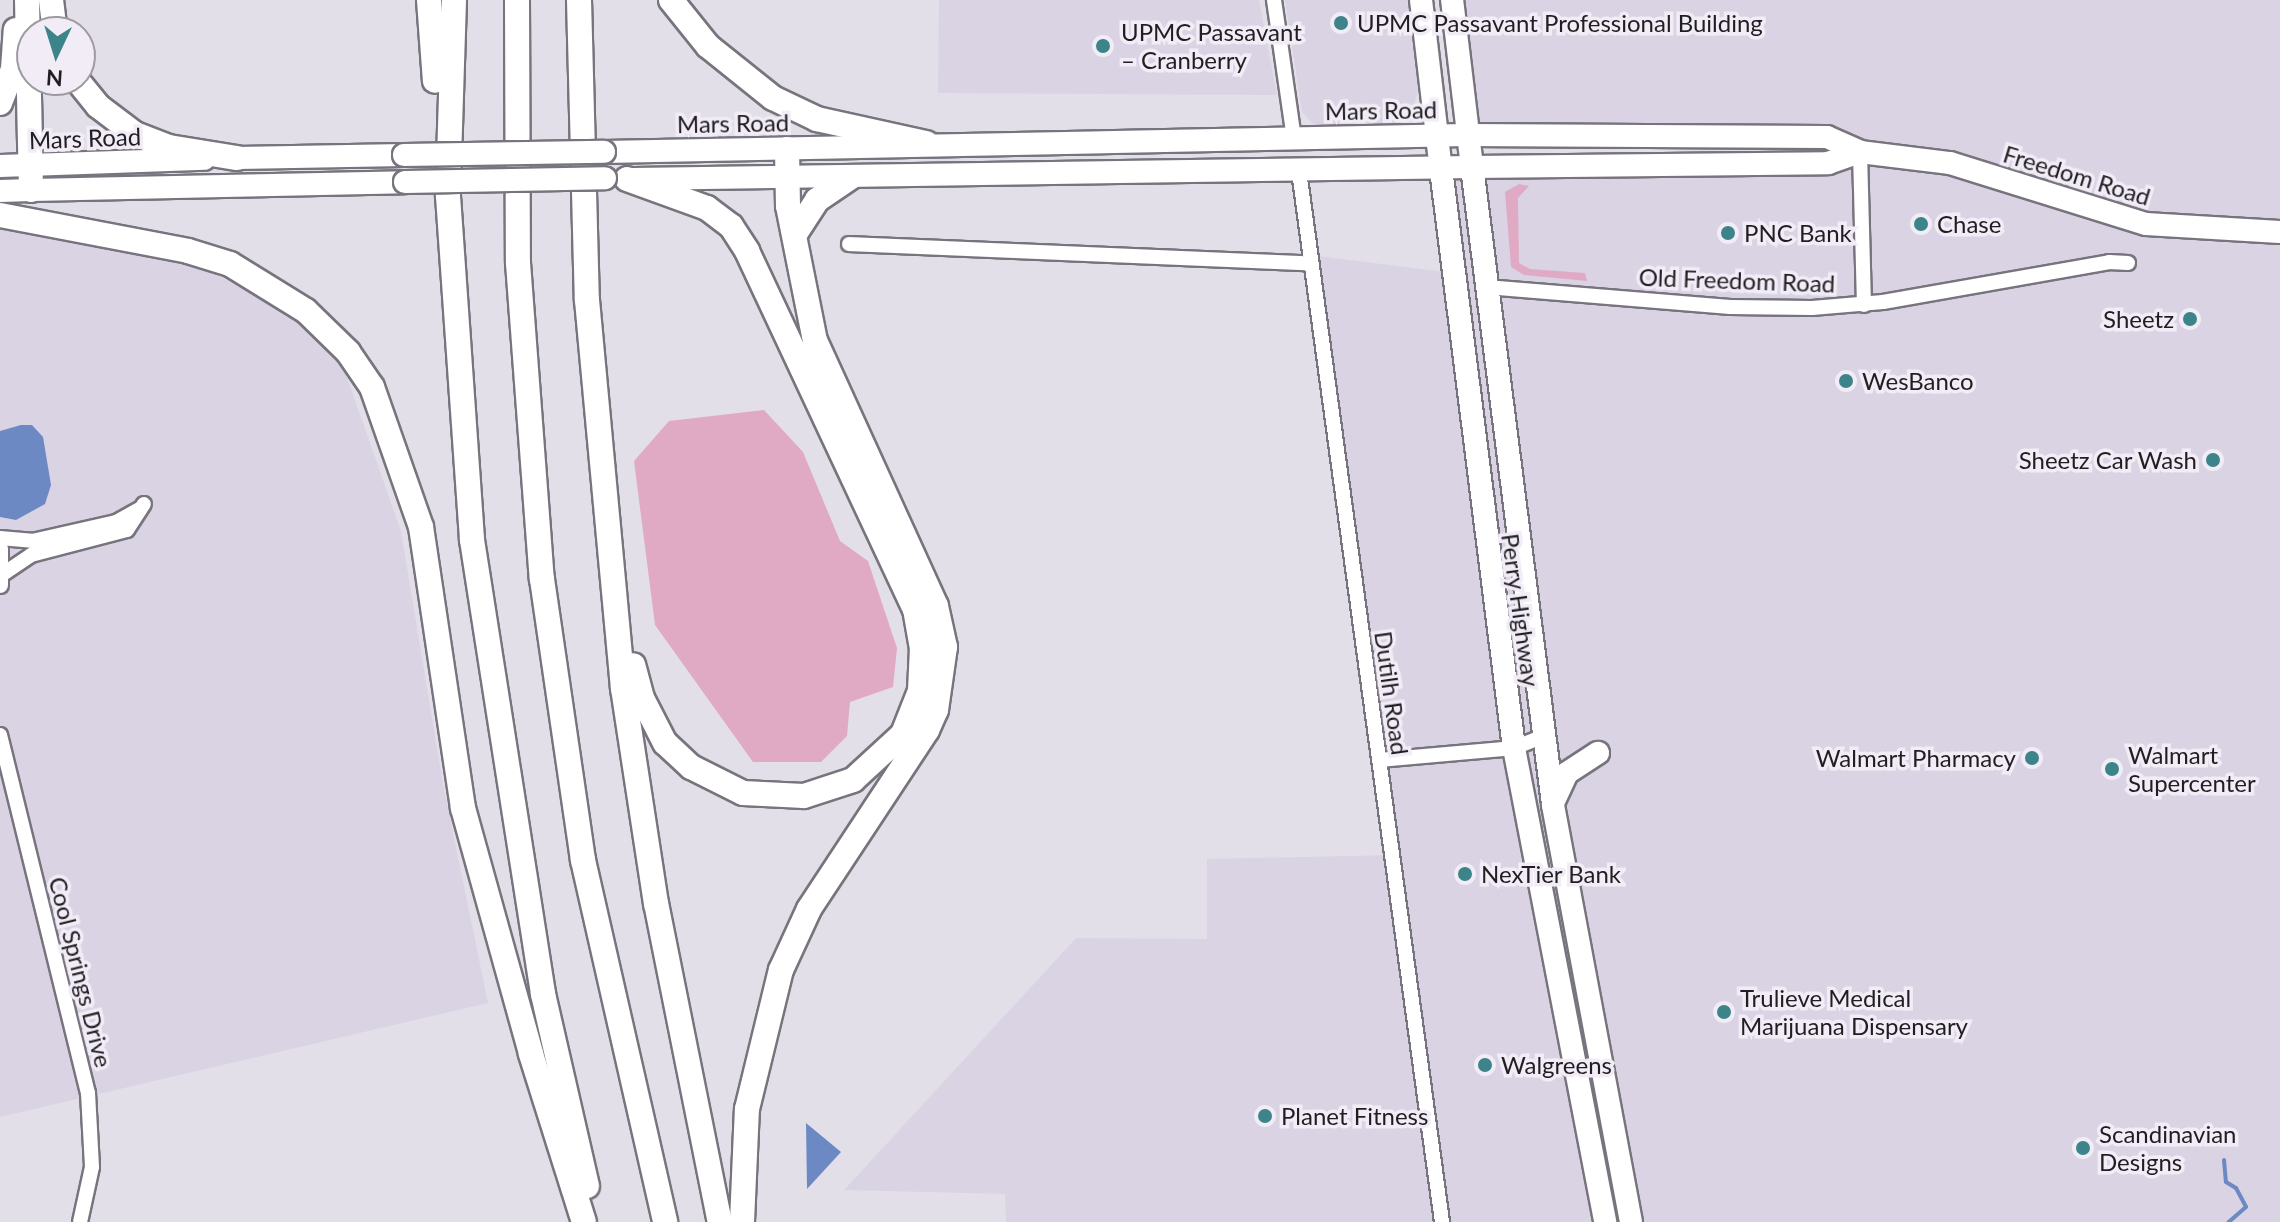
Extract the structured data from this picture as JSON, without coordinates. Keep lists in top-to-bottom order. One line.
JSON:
{"streets":{"main road":["Mars Road","Freedom Road","Perry Highway"],"street":["Old Freedom Road","Dutilh Road","Cool Springs Drive"]},"crossings":[["Mars Road","Freedom Road"],["Mars Road","Perry Highway"],["Mars Road","Dutilh Road"],["Freedom Road","Perry Highway"],["Old Freedom Road","Perry Highway"]],"places":["UPMC Passavant Professional Building","UPMC Passavant – Cranberry","Chase","PNC Bank","Sheetz","WesBanco","Sheetz Car Wash","Walmart Pharmacy","Walmart Supercenter","NexTier Bank","Trulieve Medical Marijuana Dispensary","Walgreens","Planet Fitness","Scandinavian Designs"],"north":"bottom"}
